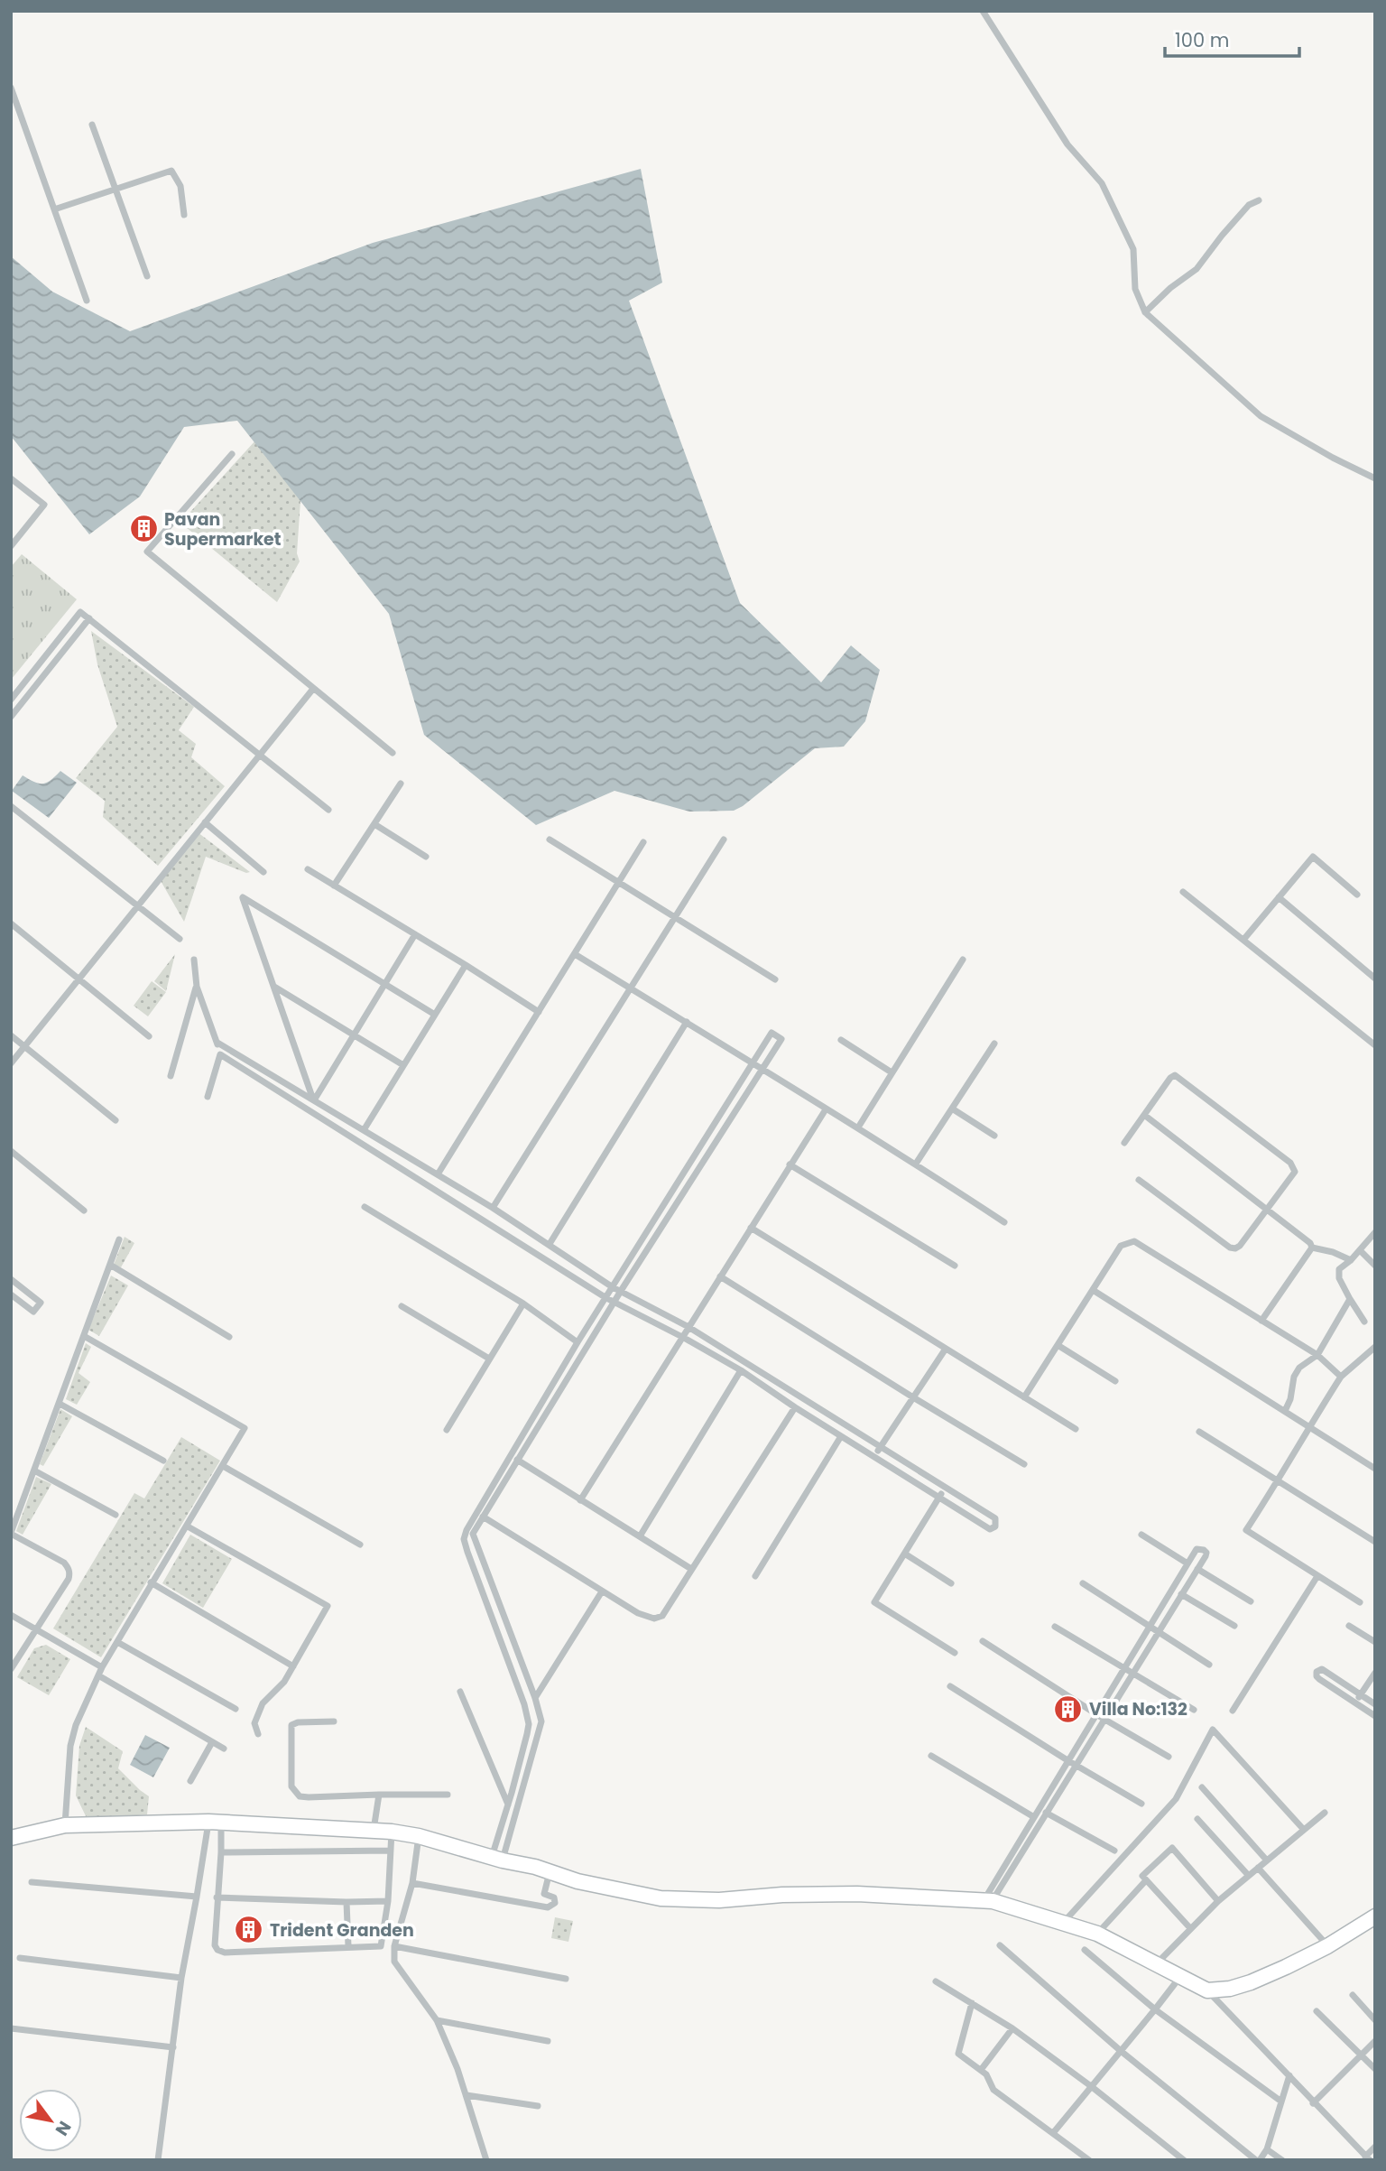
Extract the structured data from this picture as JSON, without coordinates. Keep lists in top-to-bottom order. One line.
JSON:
{"places":{"building":["Pavan Supermarket","Villa No:132","Trident Granden"]},"scale_bar":"100 m","north":"bottom right"}
